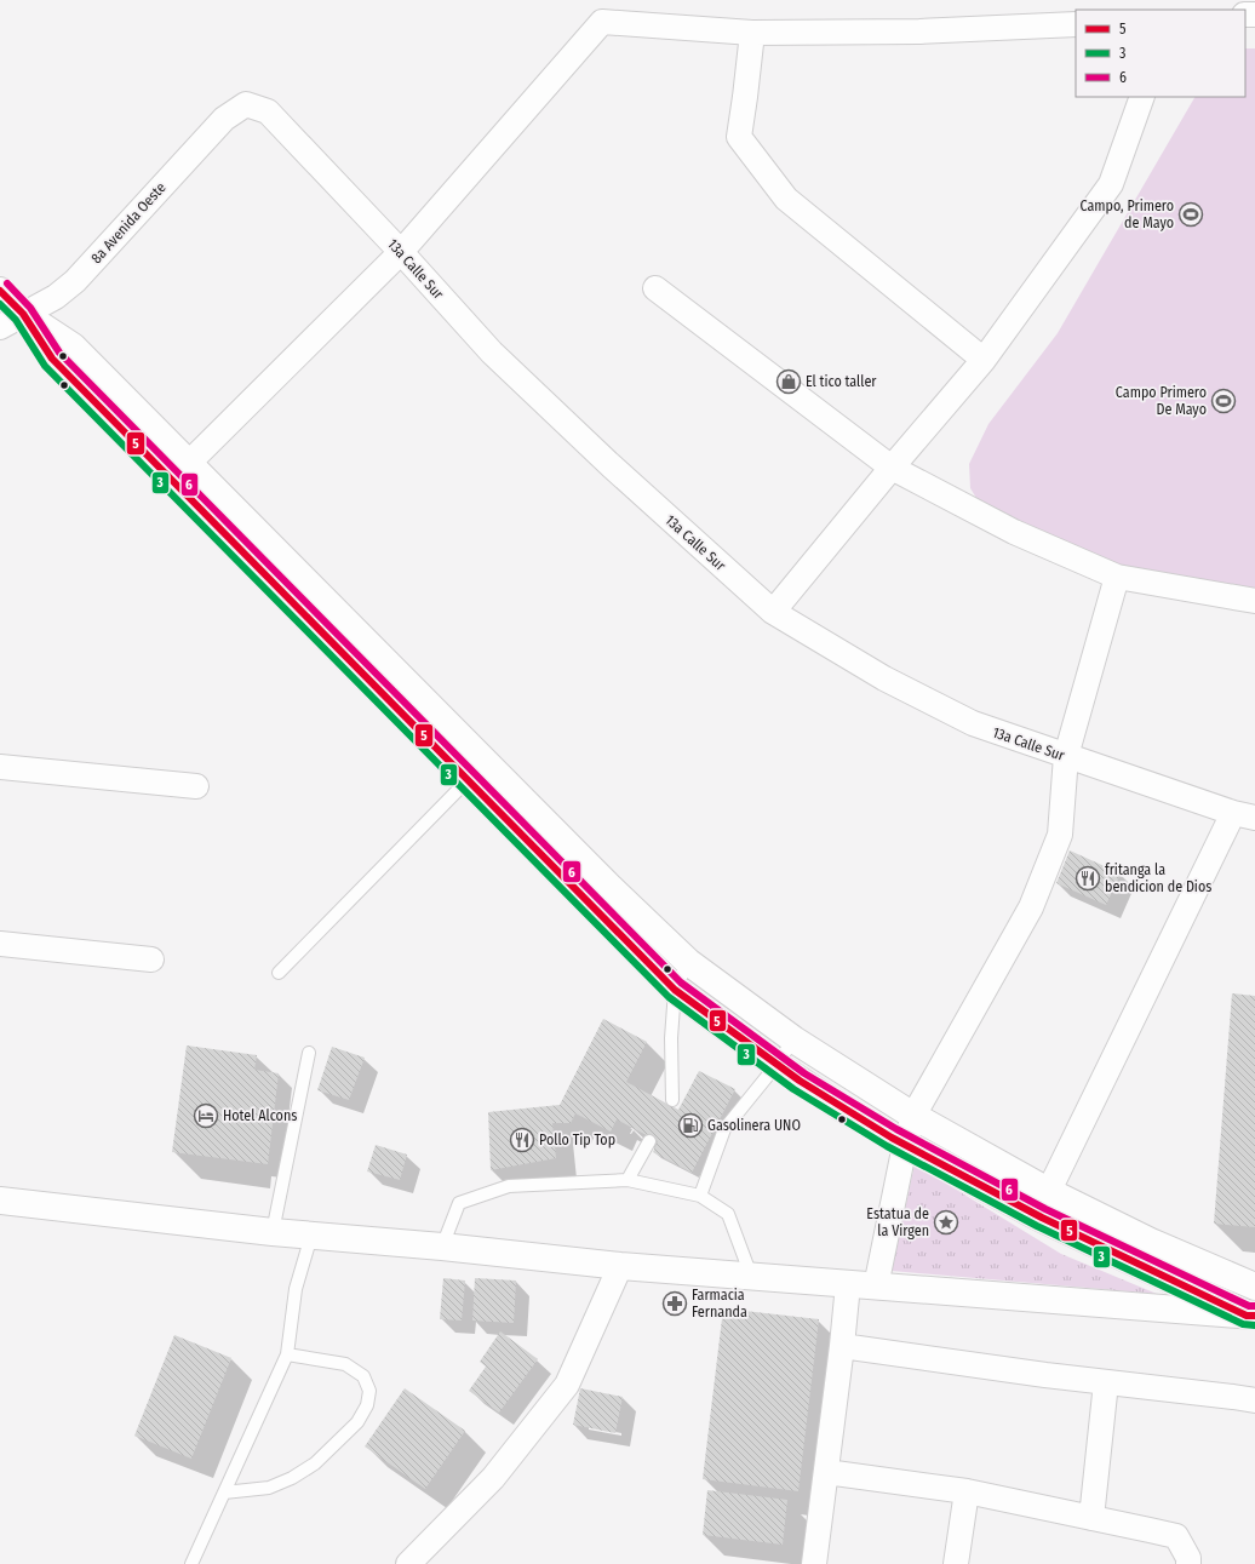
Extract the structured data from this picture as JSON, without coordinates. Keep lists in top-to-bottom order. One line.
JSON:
{"streets":{"street":["8a Avenida Oeste","13a Calle Sur"]},"crossings":[["8a Avenida Oeste","13a Calle Sur"]],"places":{"sports":["Campo, Primero de Mayo","Campo Primero De Mayo"],"shop":["El tico taller"],"restaurant":["fritanga la bendicion de Dios","Pollo Tip Top"],"hotel":["Hotel Alcons"],"fuel station":["Gasolinera UNO"],"place":["Estatua de la Virgen"],"pharmacy":["Farmacia Fernanda"]},"lines":["transit line 6","transit line 5","transit line 3"],"legend":["5","3","6"]}
